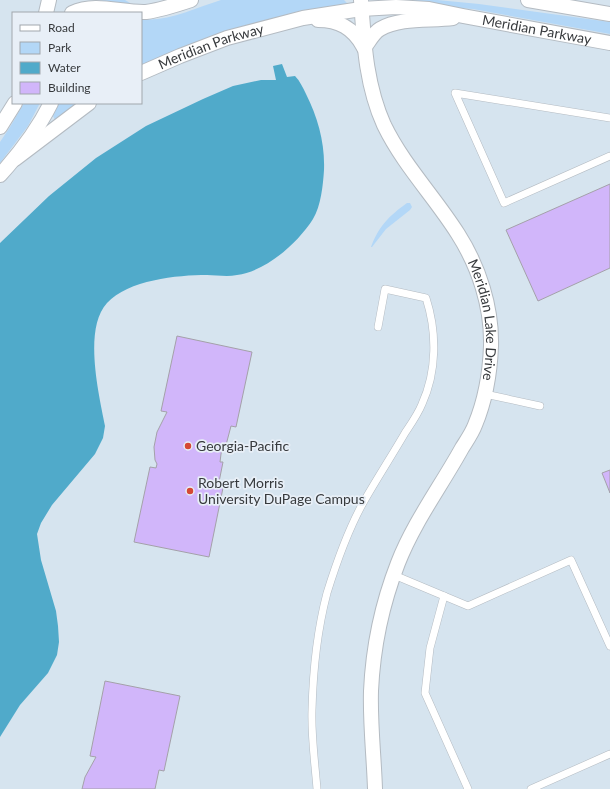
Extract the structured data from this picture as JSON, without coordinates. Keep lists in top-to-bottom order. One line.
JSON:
{"streets":{"street":["Meridian Parkway","Meridian Lake Drive"]},"crossings":[["Meridian Parkway","Meridian Lake Drive"]],"places":["Georgia-Pacific","Robert Morris University DuPage Campus"],"legend":["Road","Park","Water","Building"]}
